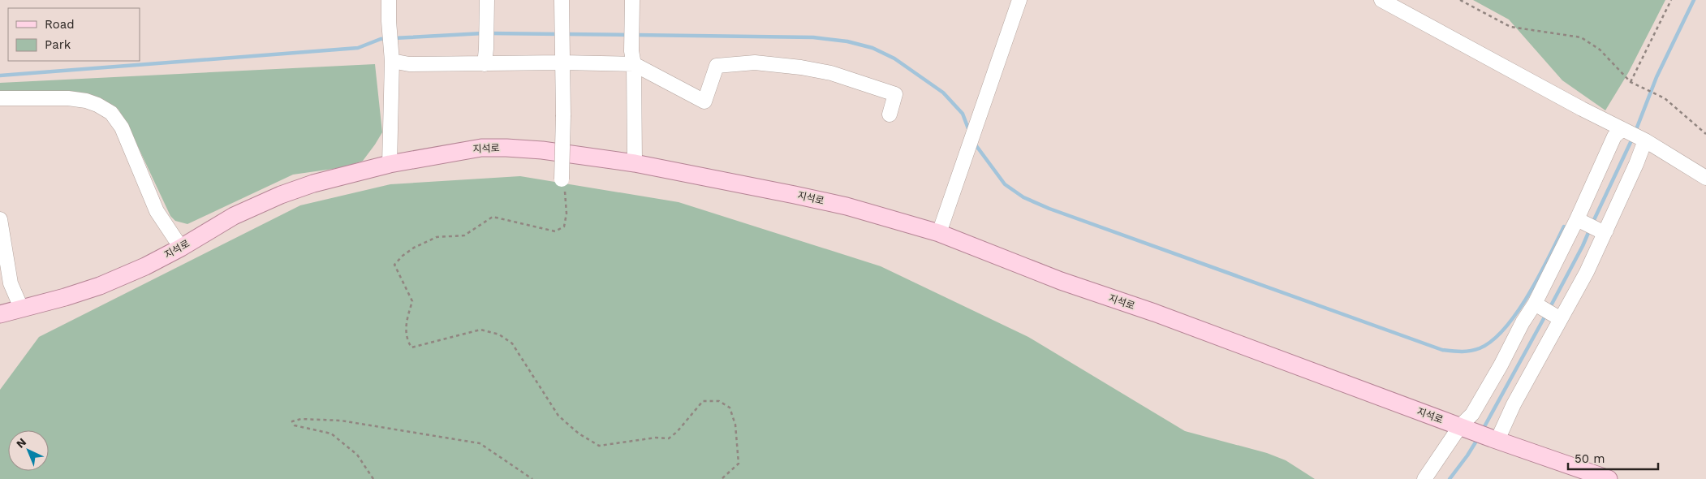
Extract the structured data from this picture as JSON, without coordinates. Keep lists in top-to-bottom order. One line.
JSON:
{"streets":{"main road":["지석로"]},"legend":["Road","Park"],"scale_bar":"50 m","north":"top left"}
